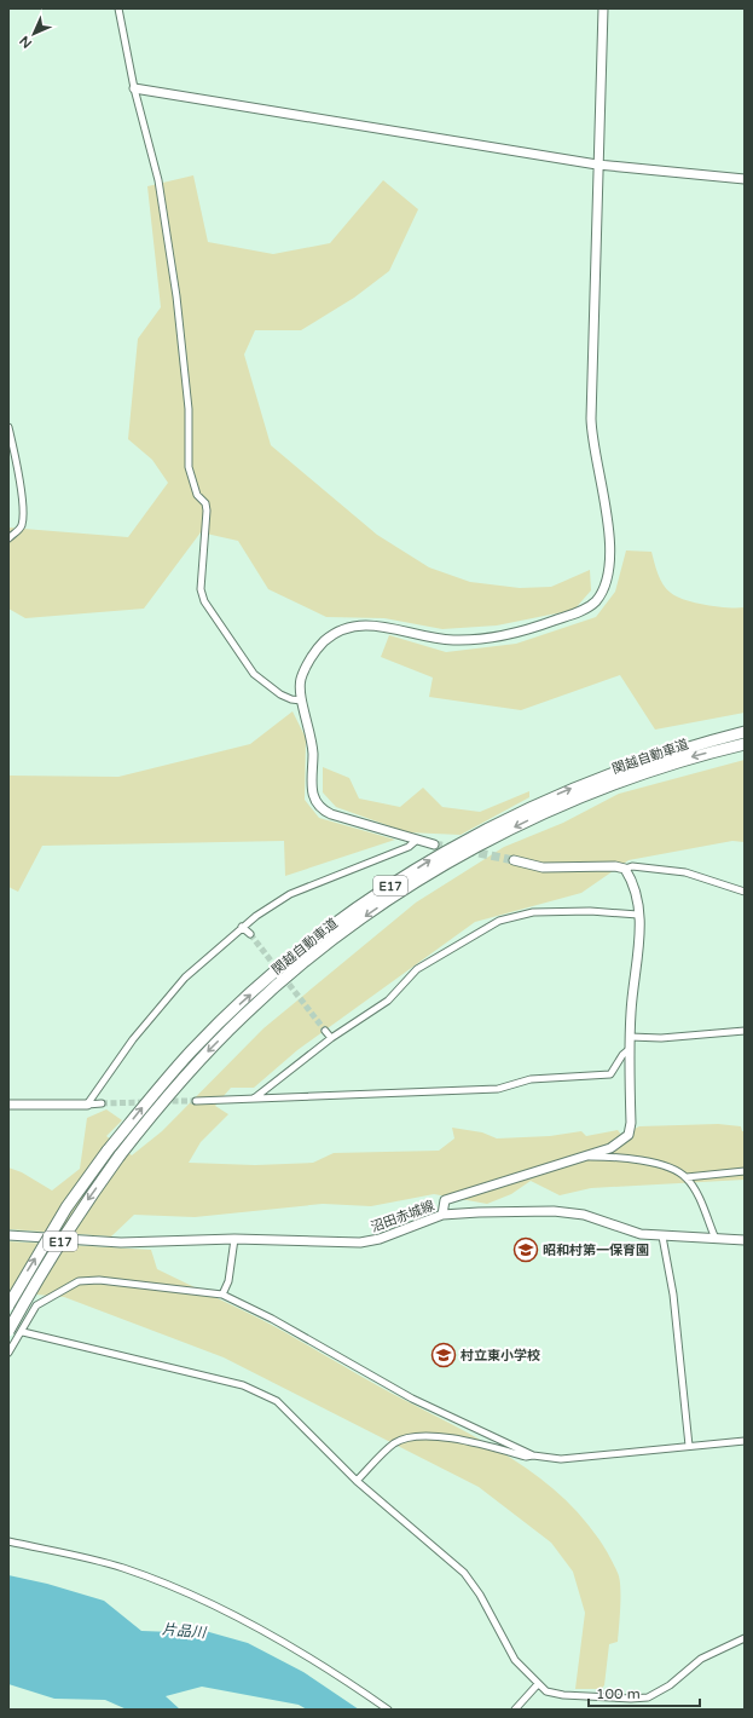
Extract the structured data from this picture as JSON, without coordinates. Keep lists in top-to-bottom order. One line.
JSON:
{"streets":{"highway":["関越自動車道","E17"],"street":["沼田赤城線"]},"water":["片品川"],"places":{"school or university":["昭和村第一保育園","村立東小学校"]},"scale_bar":"100 m","north":"bottom left"}
